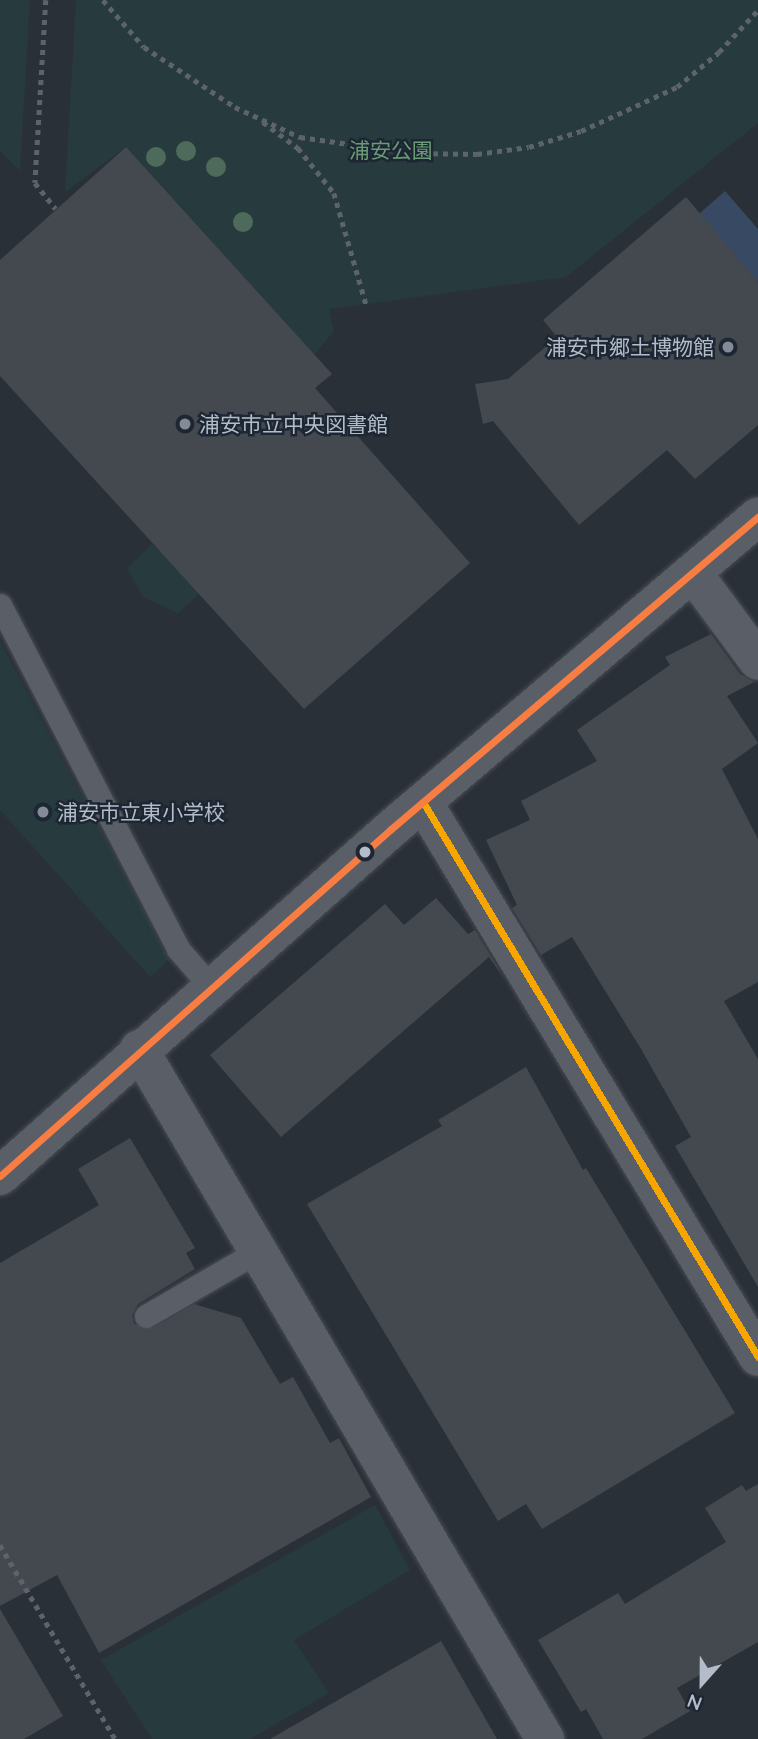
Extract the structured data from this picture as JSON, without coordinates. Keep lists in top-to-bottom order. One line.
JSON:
{"parks":["浦安公園"],"places":["浦安市郷土博物館","浦安市立中央図書館","浦安市立東小学校"],"north":"bottom"}
